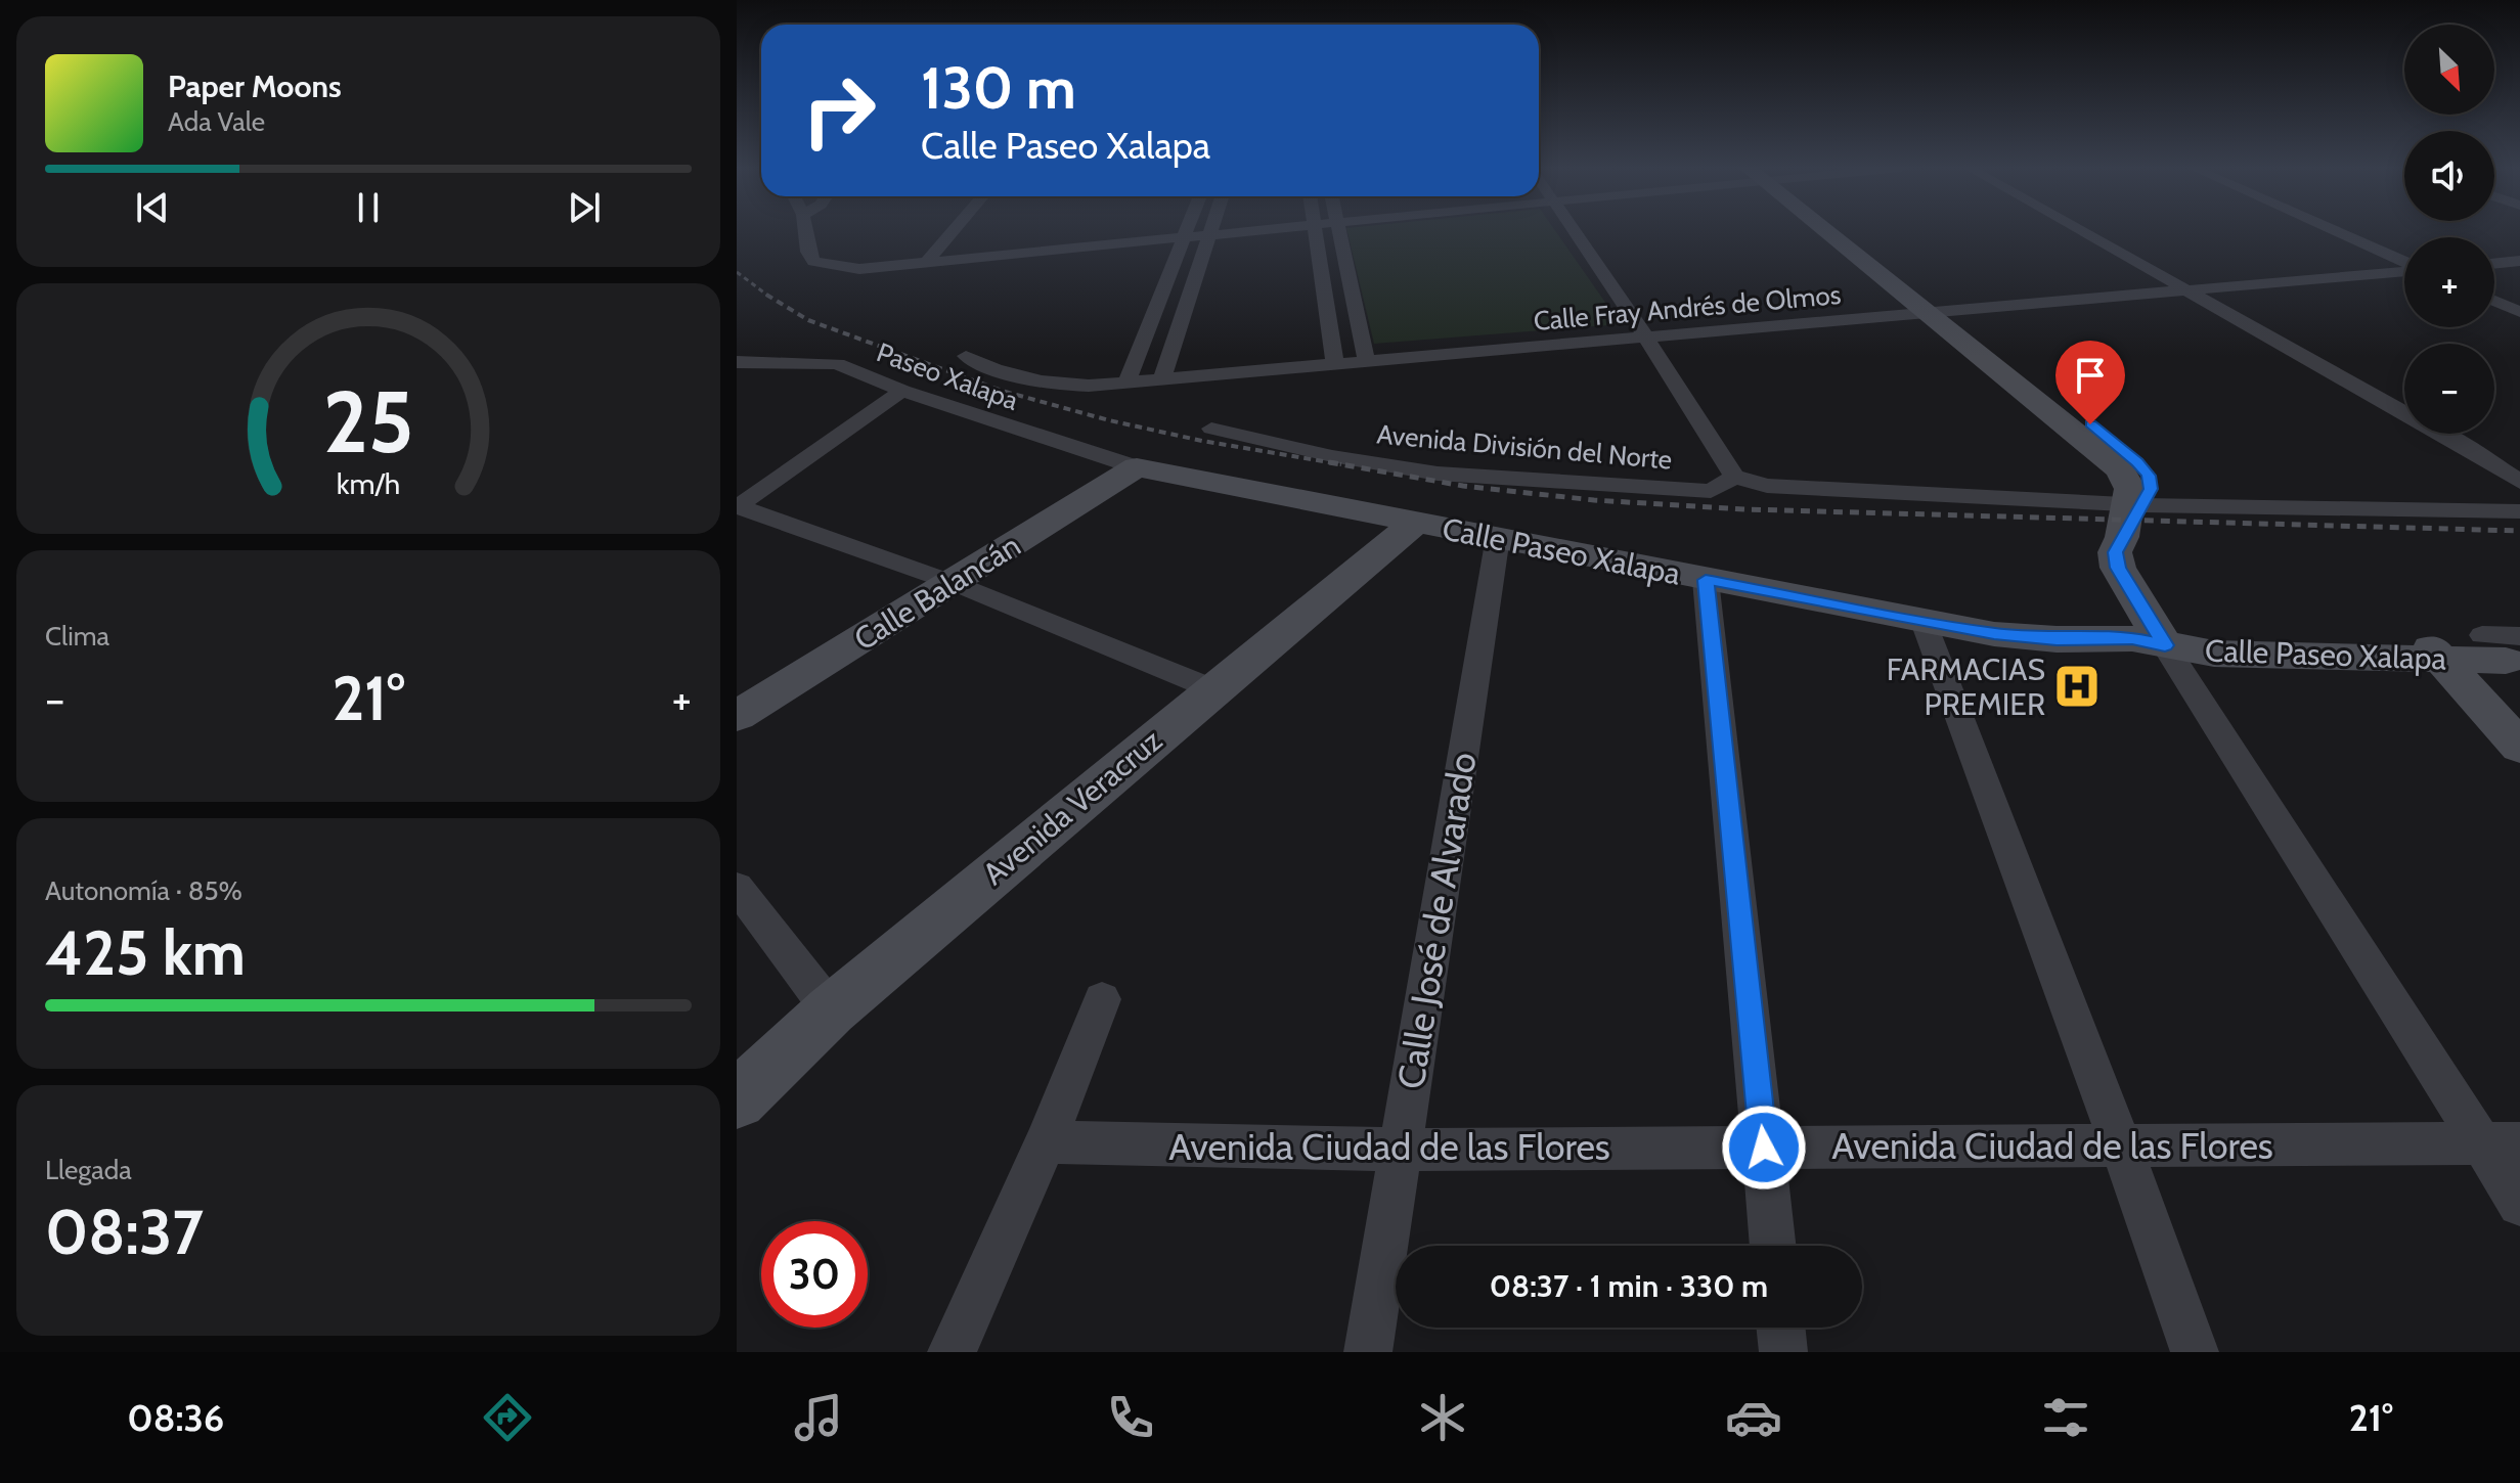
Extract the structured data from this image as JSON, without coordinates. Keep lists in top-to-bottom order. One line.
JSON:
{"streets":{"main road":["Calle Paseo Xalapa","Calle Balancán","Avenida Veracruz"],"street":["Calle Fray Andrés de Olmos","Paseo Xalapa","Avenida División del Norte","Calle José de Alvarado","Avenida Ciudad de las Flores"]},"crossings":[["Paseo Xalapa","Calle Paseo Xalapa"],["Paseo Xalapa","Calle Balancán"],["Calle Paseo Xalapa","Calle Balancán"],["Calle Paseo Xalapa","Avenida Veracruz"],["Calle Paseo Xalapa","Calle José de Alvarado"],["Calle José de Alvarado","Avenida Ciudad de las Flores"]],"places":{"hospital":["FARMACIAS PREMIER"]},"north":"bottom right","page":{"map_buttons":["+","−"],"turn":["130 m","Calle Paseo Xalapa"],"song":["Paper Moons","Ada Vale"],"tile":["Clima",["Autonomía · 85%","425 km"],["Llegada","08:37"]],"heat":["−","21°","+"],"limit":"30","trip":"08:37 · 1 min · 330 m","tabs":["08:36","21°"],"gauge":["25","km/h"]}}
